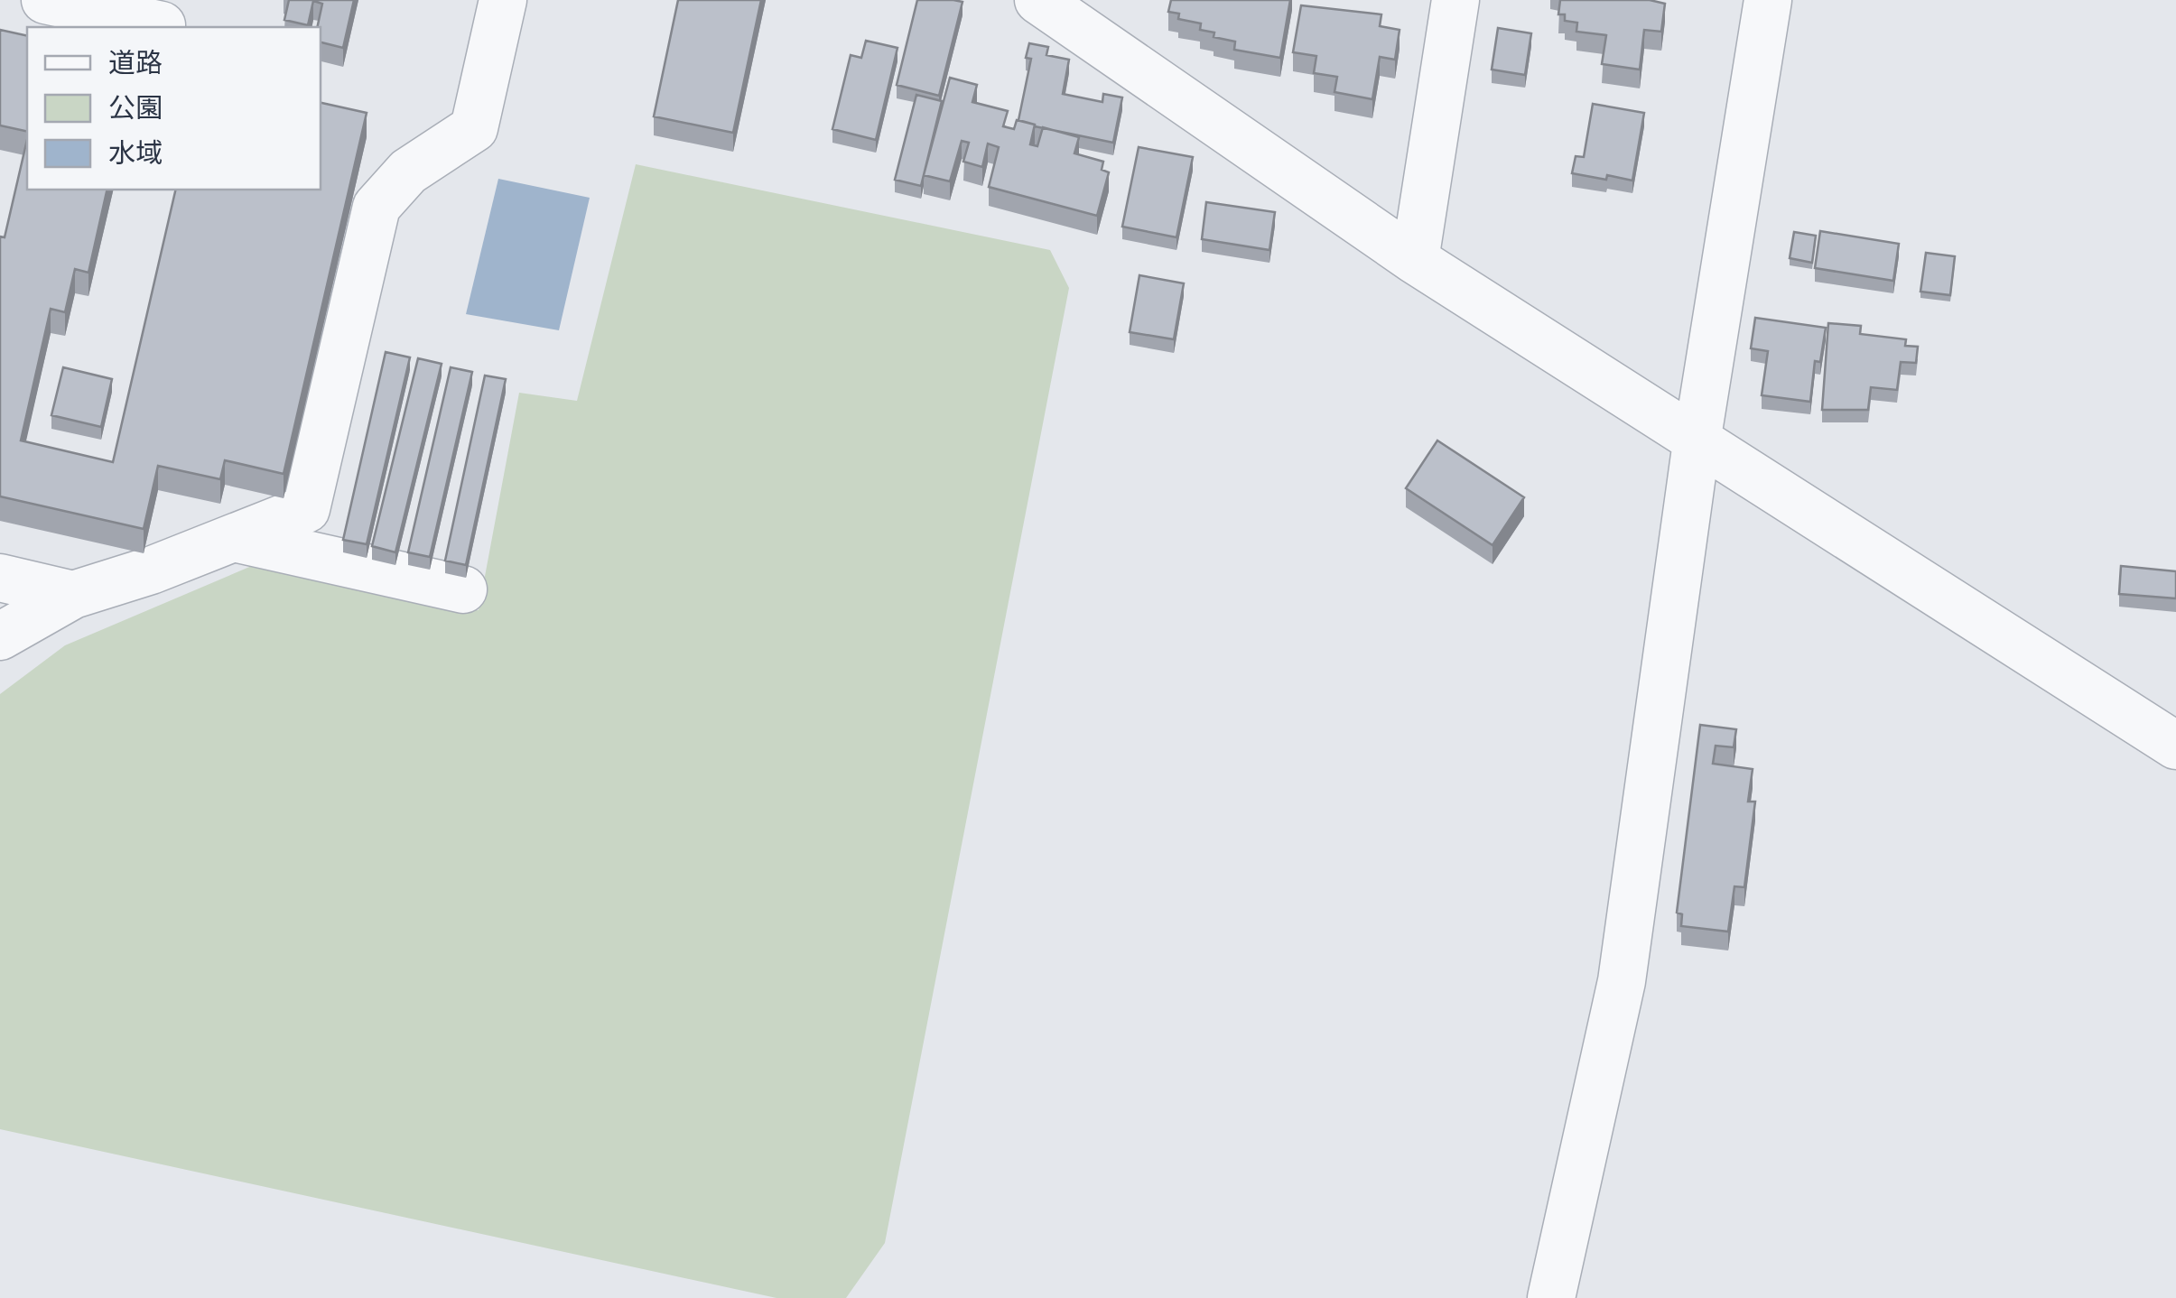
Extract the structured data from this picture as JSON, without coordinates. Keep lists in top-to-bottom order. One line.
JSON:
{"legend":["道路","公園","水域"]}
